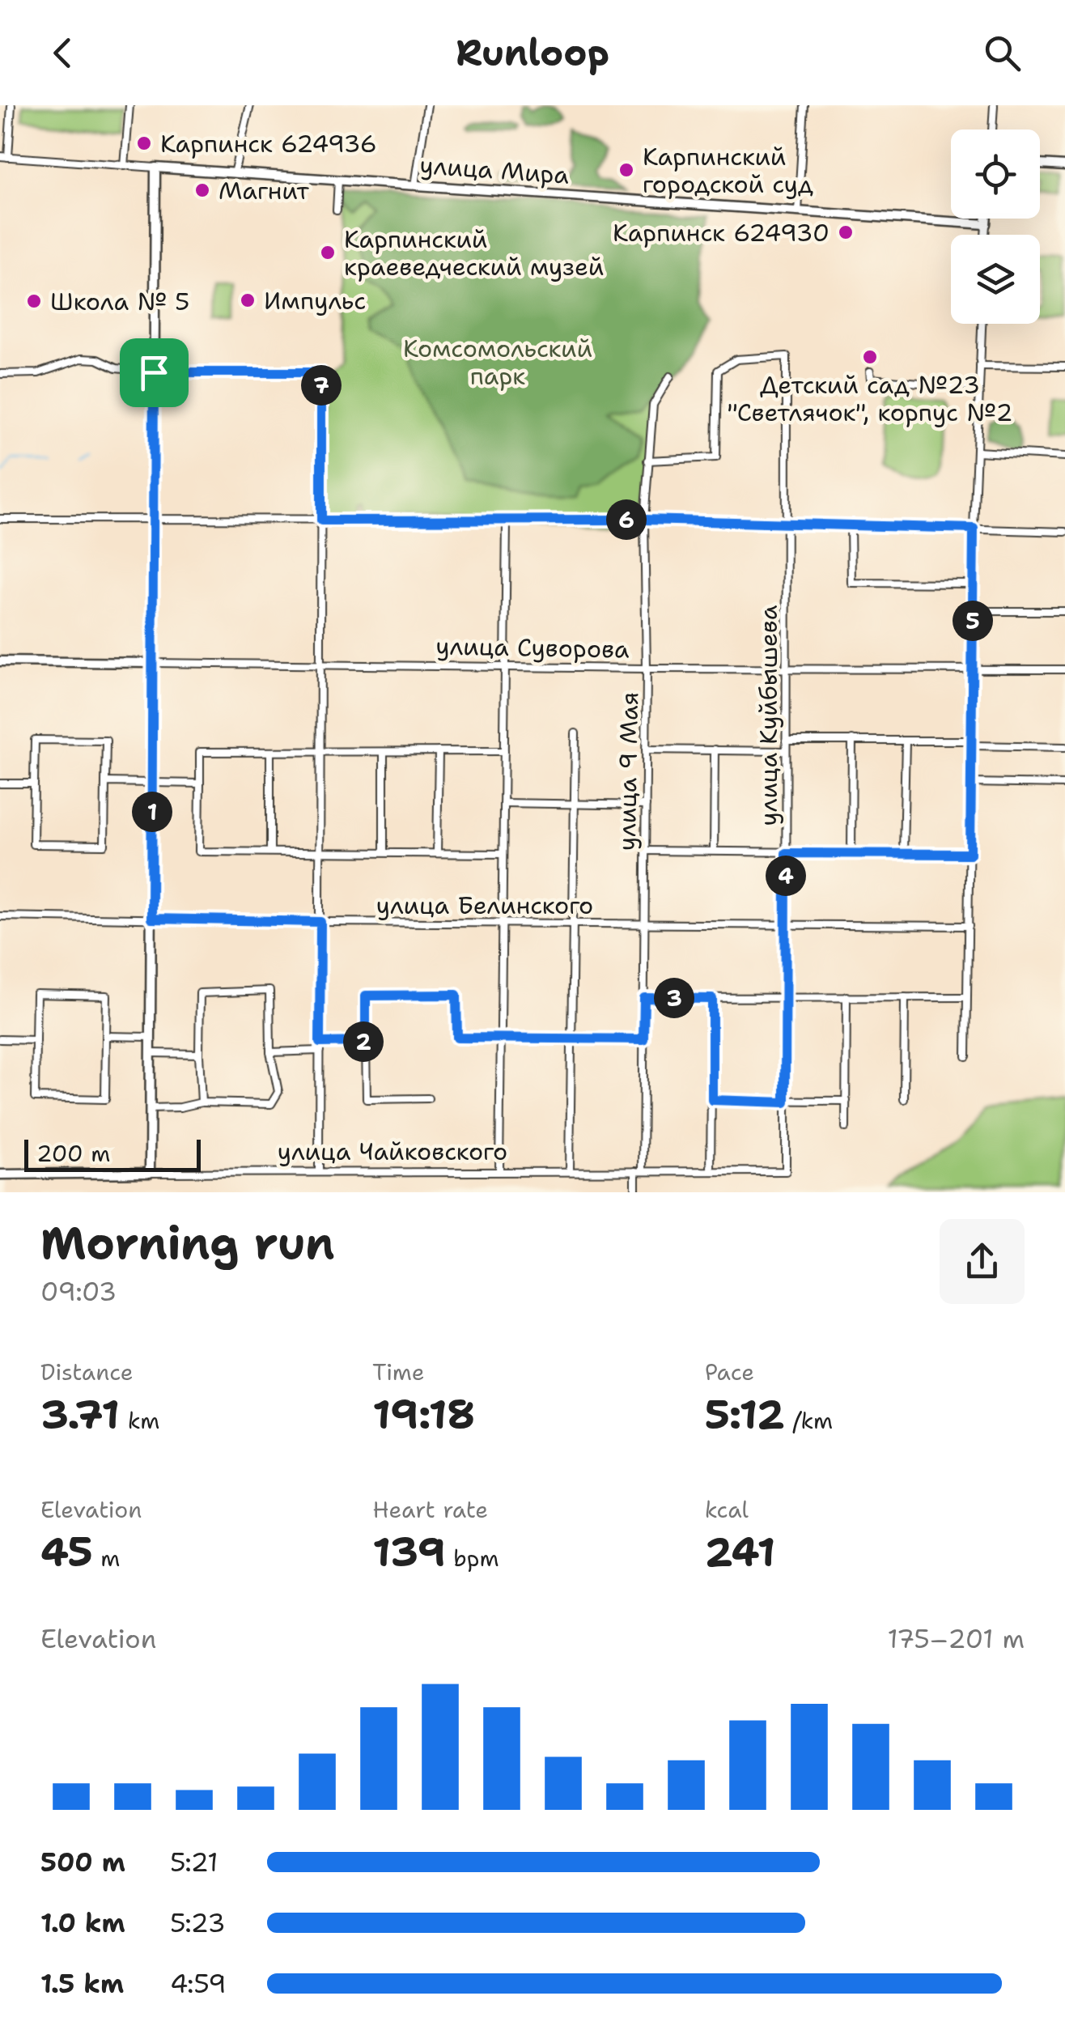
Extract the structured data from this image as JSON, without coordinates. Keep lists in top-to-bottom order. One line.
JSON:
{"streets":{"main road":["улица Мира","улица Суворова","улица Чайковского"],"street":["улица Куйбышева","улица 9 Мая","улица Белинского"]},"crossings":[["улица Суворова","улица Куйбышева"],["улица Суворова","улица 9 Мая"],["улица Куйбышева","улица 9 Мая"],["улица Куйбышева","улица Белинского"],["улица Куйбышева","улица Чайковского"],["улица 9 Мая","улица Белинского"],["улица 9 Мая","улица Чайковского"]],"parks":["Комсомольский парк"],"places":["Карпинск 624936","Карпинский городской суд","Магнит","Карпинск 624930","Карпинский краеведческий музей","Импульс","Школа № 5","Детский сад №23 \"Светлячок\", корпус №2"],"scale_bar":"200 m","page":{"header":"Runloop","pins":["7","6","5","1","4","3","2"],"scale":"200 m","heading":["Morning run","09:03"],"stats":[["Distance","3.71 km"],["Time","19:18"],["Pace","5:12 /km"],["Elevation","45 m"],["Heart rate","139 bpm"],["kcal","241"]],"chart":["Elevation","175–201 m"],"list":[{"name":"500 m","note":"5:21"},{"name":"1.0 km","note":"5:23"},{"name":"1.5 km","note":"4:59"}]}}
